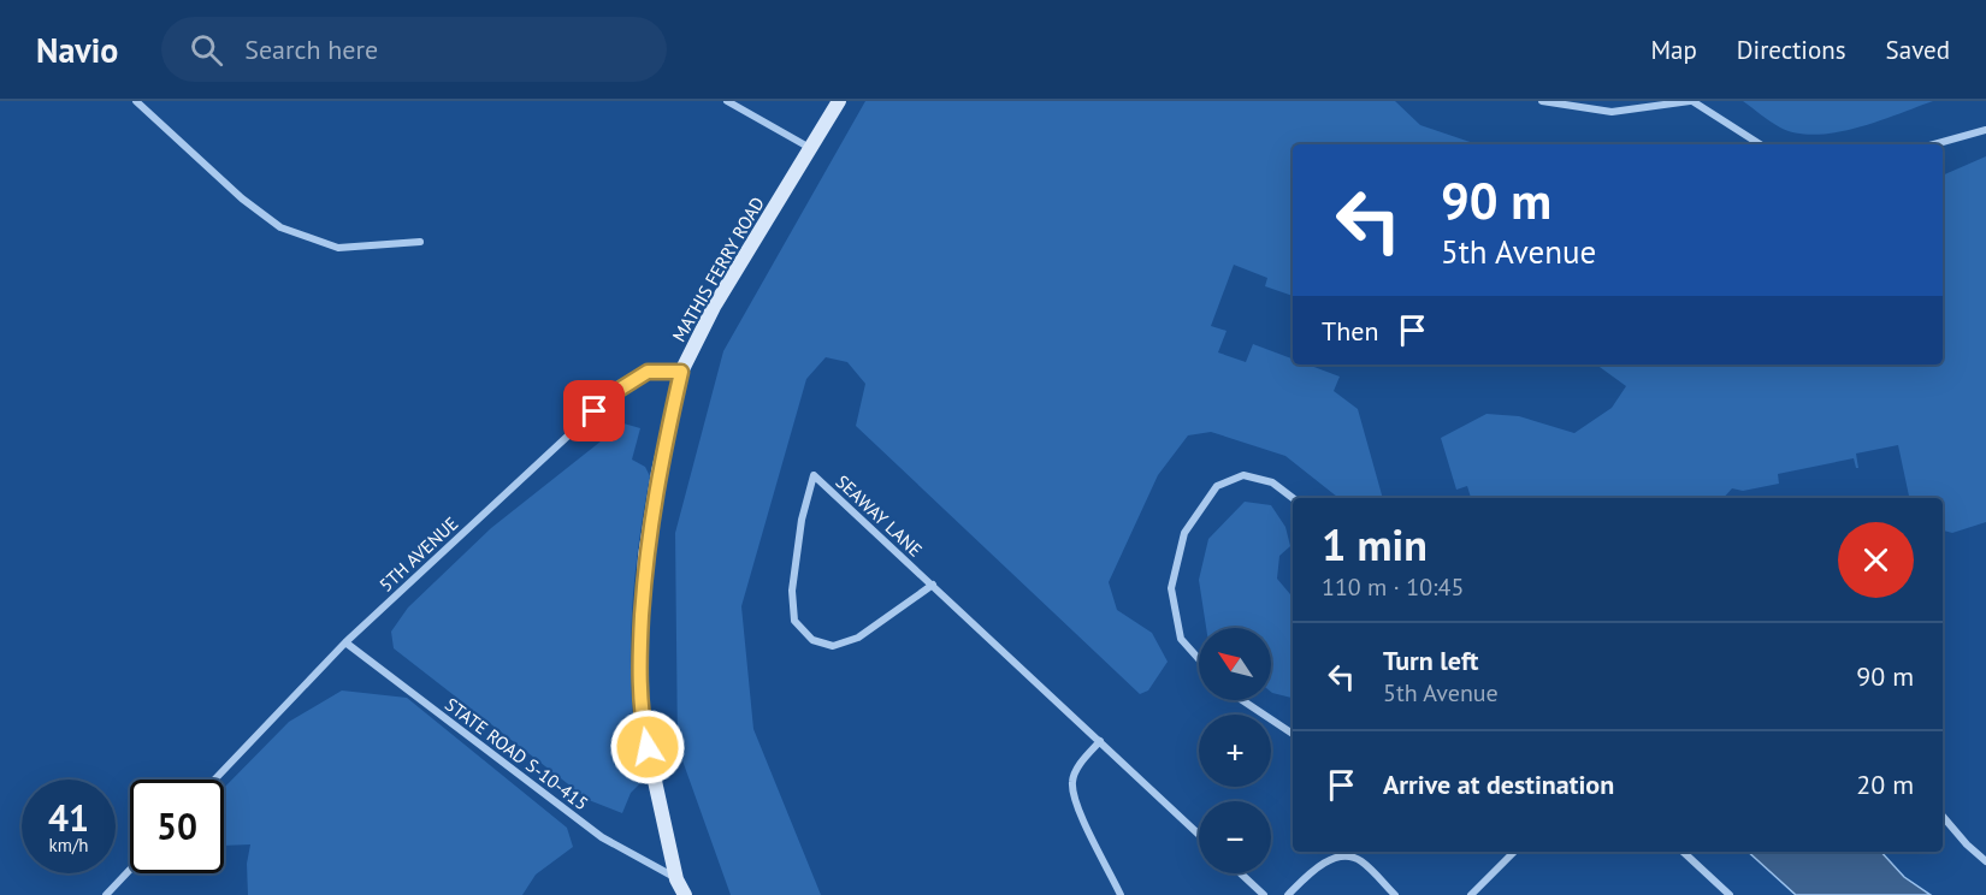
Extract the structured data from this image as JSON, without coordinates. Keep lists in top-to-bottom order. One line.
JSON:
{"streets":{"main road":["MATHIS FERRY ROAD"],"street":["SEAWAY LANE","5TH AVENUE","STATE ROAD S-10-415"]},"crossings":[["MATHIS FERRY ROAD","5TH AVENUE"],["MATHIS FERRY ROAD","STATE ROAD S-10-415"],["5TH AVENUE","STATE ROAD S-10-415"]],"north":"top left","page":{"header":"Navio","search":"Search here","nav":["Map","Directions","Saved"],"turn":["90 m","5th Avenue"],"then":"Then","heading":["1 min","110 m · 10:45"],"list":[{"name":"Turn left","note":"5th Avenue","value":"90 m"},{"name":"Arrive at destination","value":"20 m"}],"map_buttons":["+","−"],"speed":"41 km/h","limit":"50"}}
